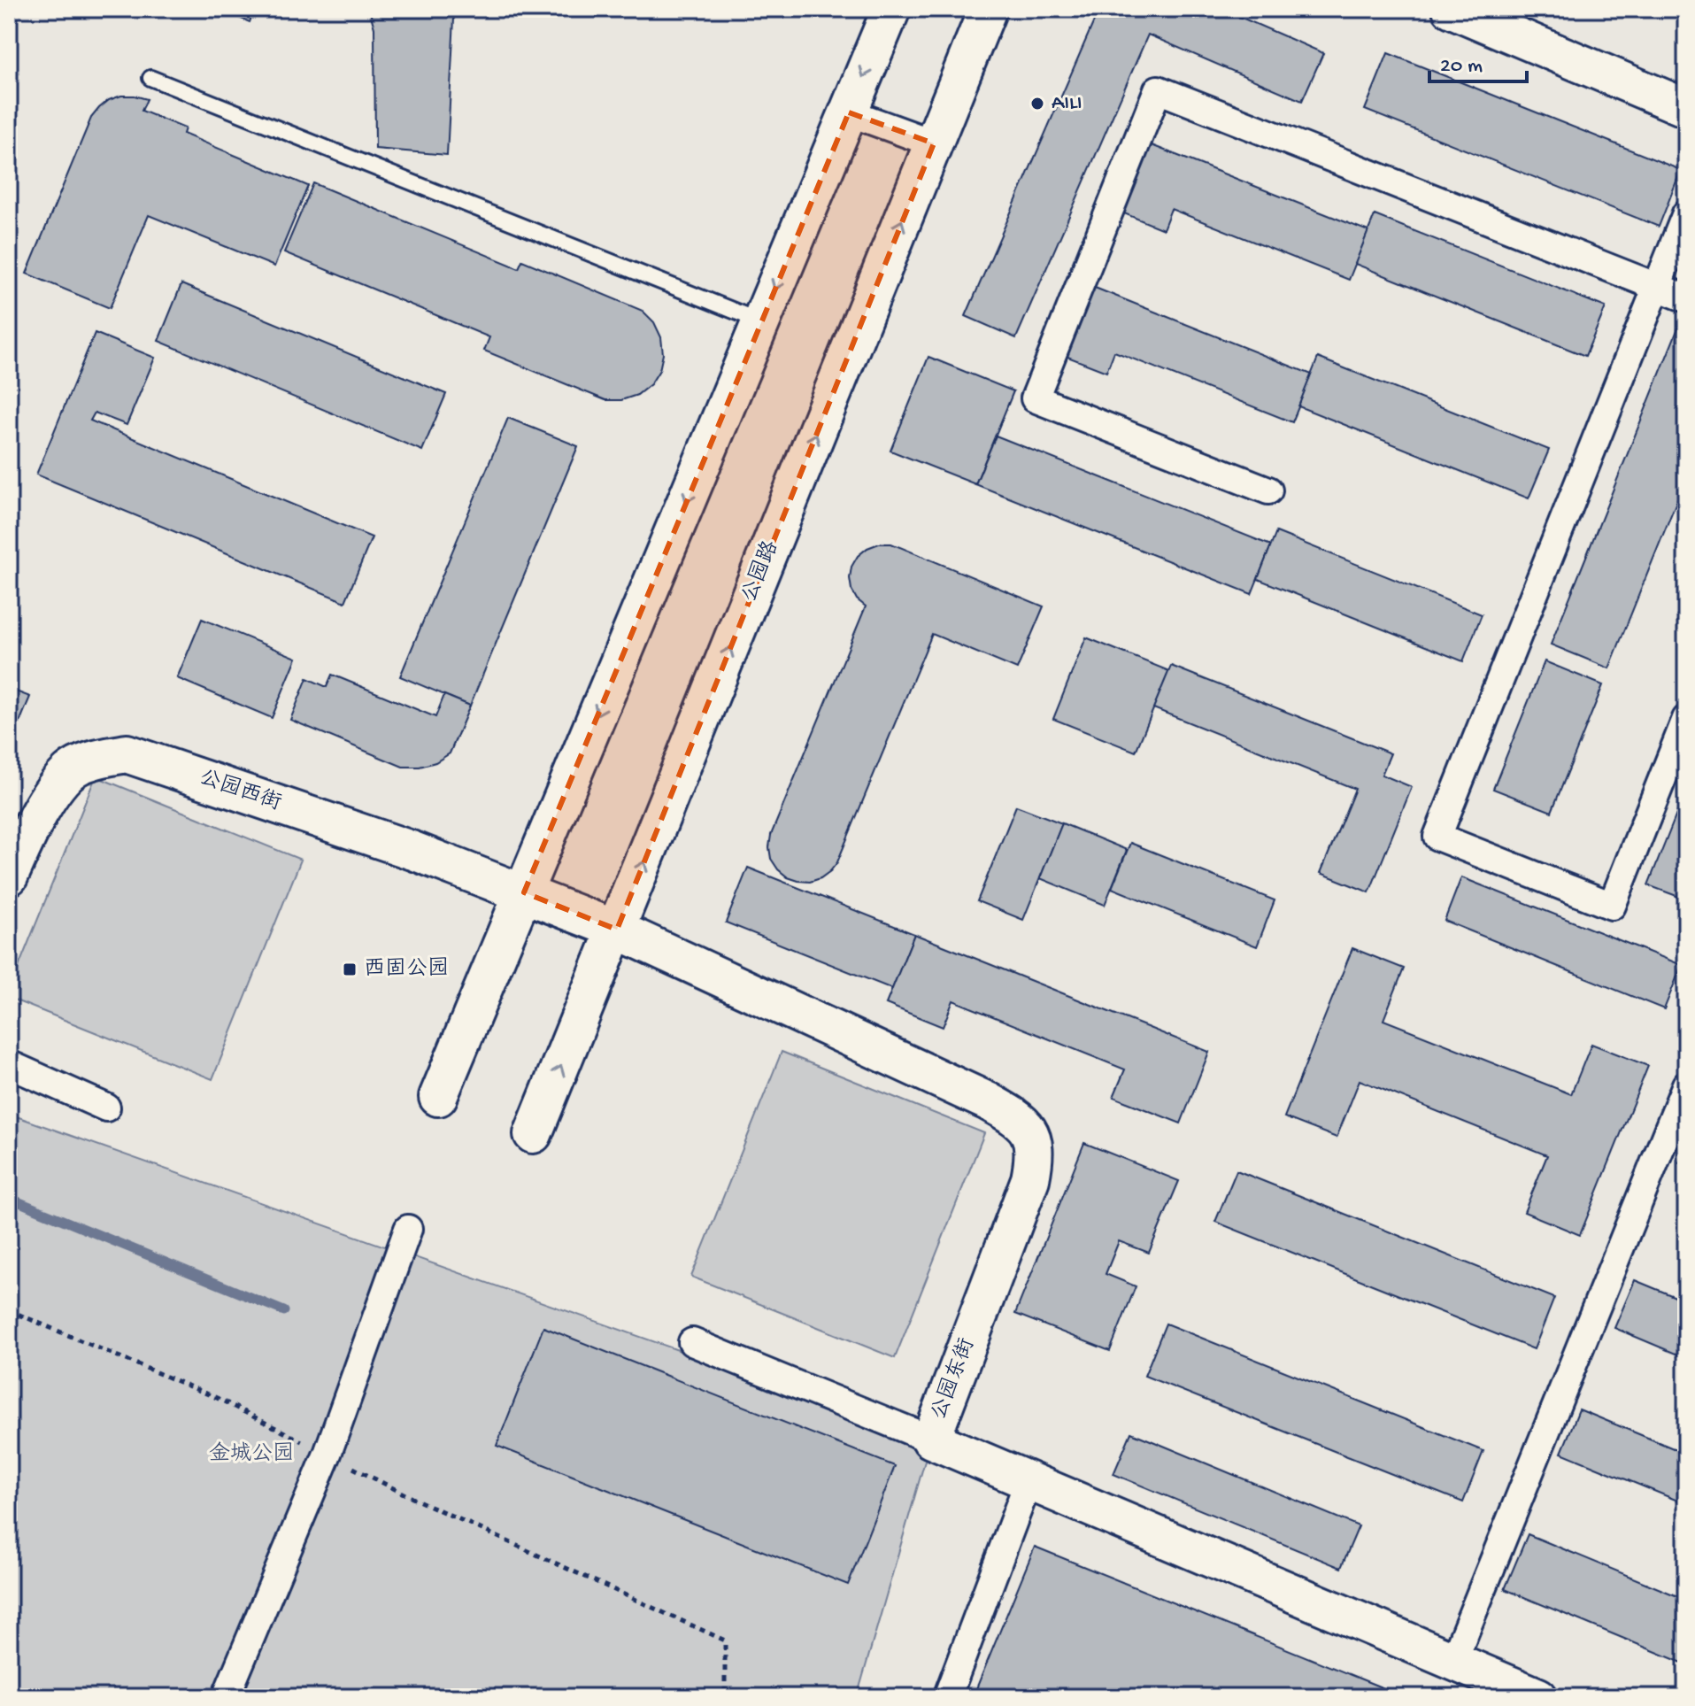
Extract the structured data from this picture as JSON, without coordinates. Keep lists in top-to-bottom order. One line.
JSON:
{"streets":{"street":["公园路","公园西街","公园东街"]},"crossings":[["公园路","公园西街"],["公园路","公园东街"],["公园西街","公园东街"]],"parks":["金城公园"],"places":{"other":["AILI"],"transit":["西固公园"]},"scale_bar":"20 m"}
